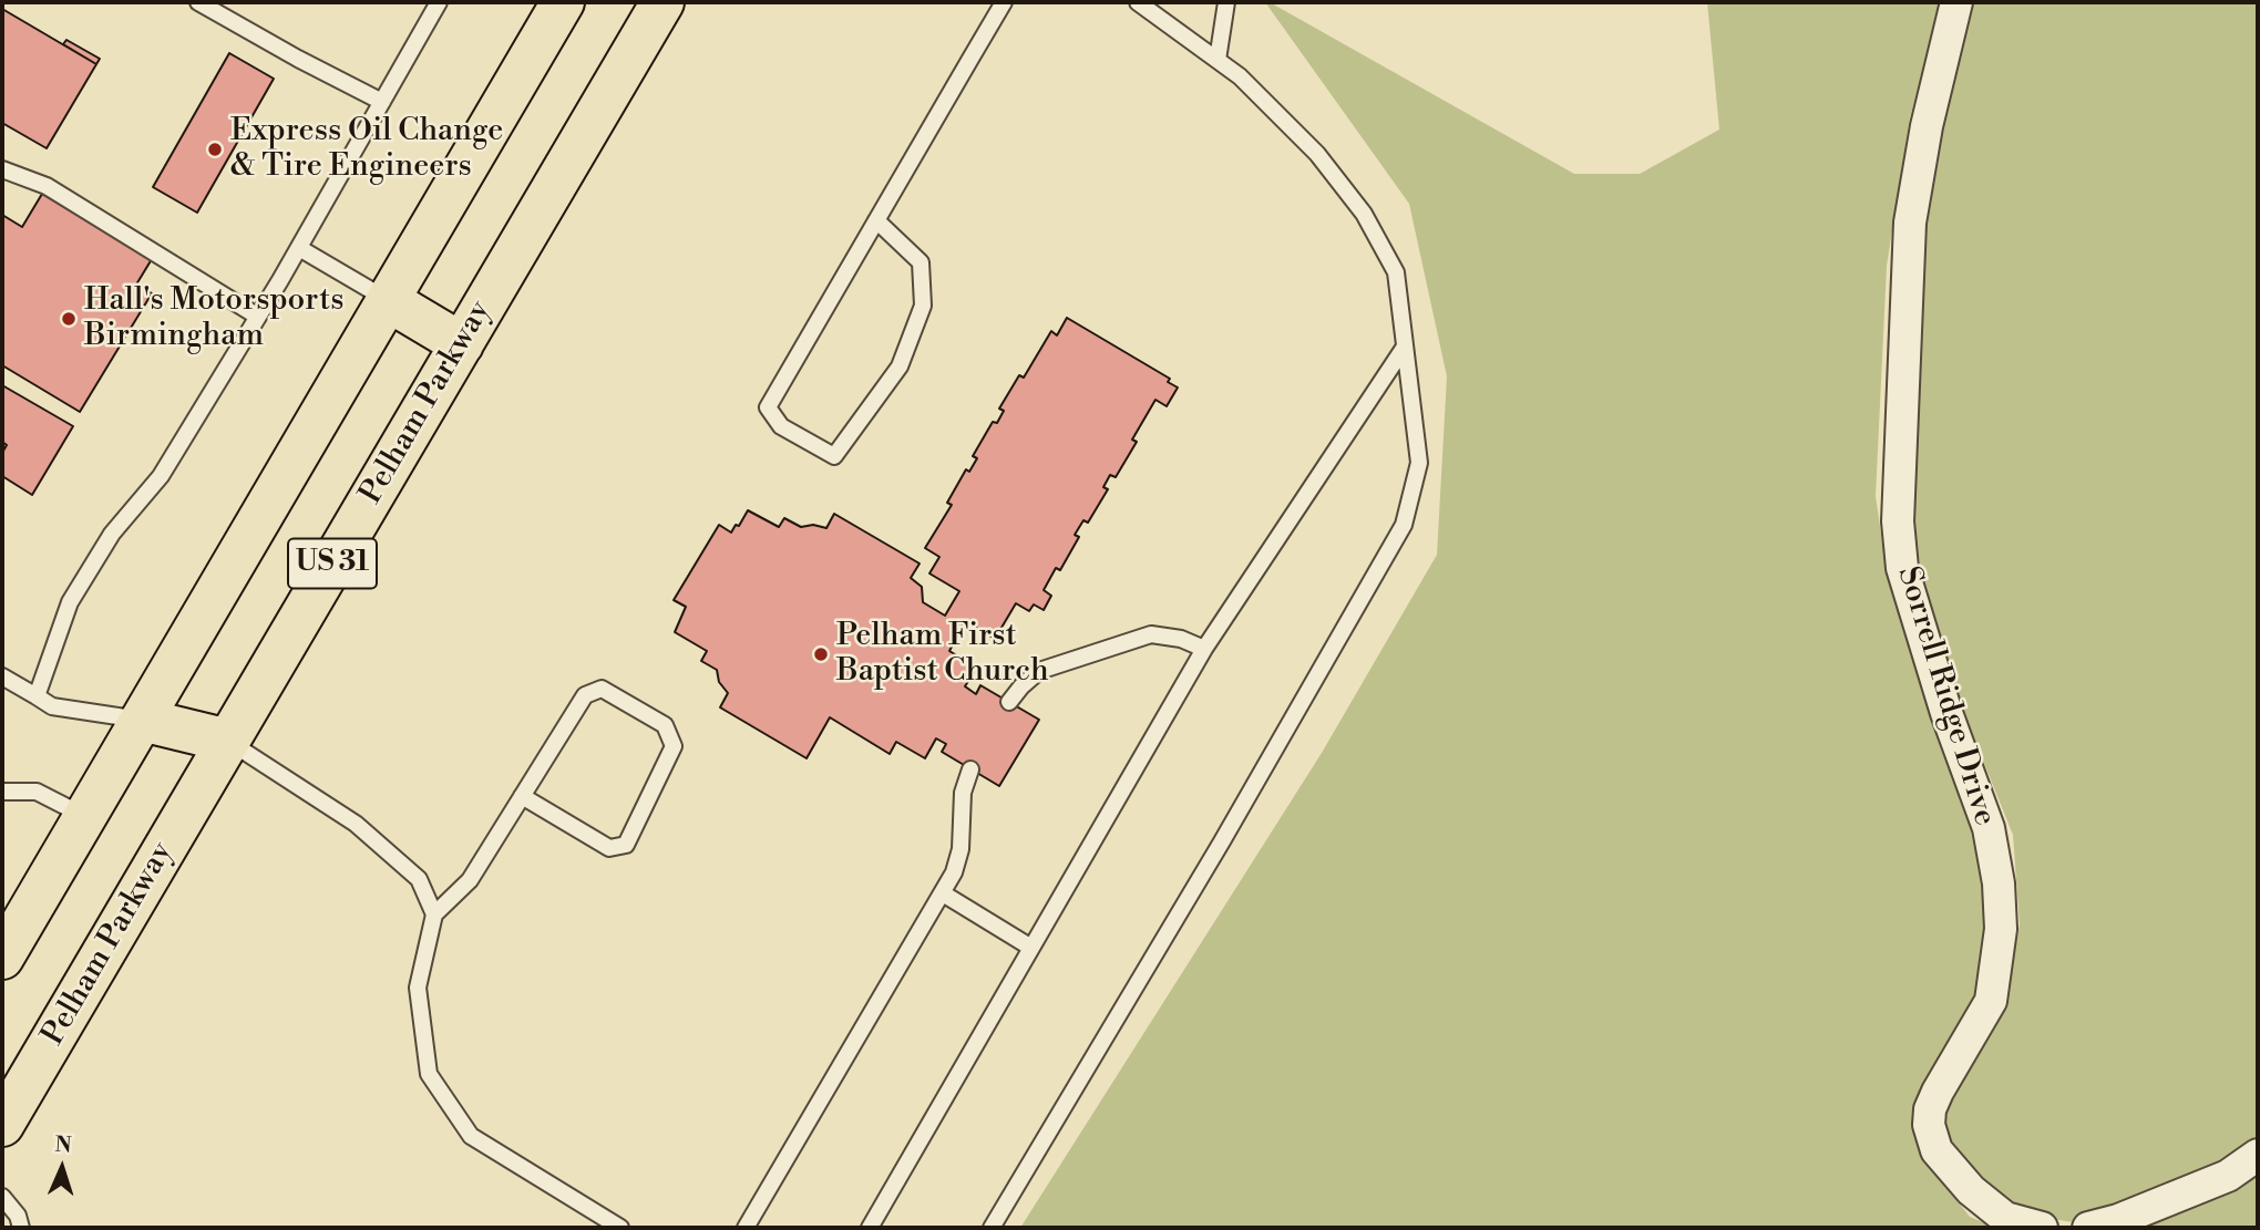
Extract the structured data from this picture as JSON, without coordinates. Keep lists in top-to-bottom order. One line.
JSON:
{"streets":{"main road":["Pelham Parkway","US 31"],"street":["Sorrell Ridge Drive"]},"places":["Express Oil Change & Tire Engineers","Hall's Motorsports Birmingham","Pelham First Baptist Church"],"north":"top"}
